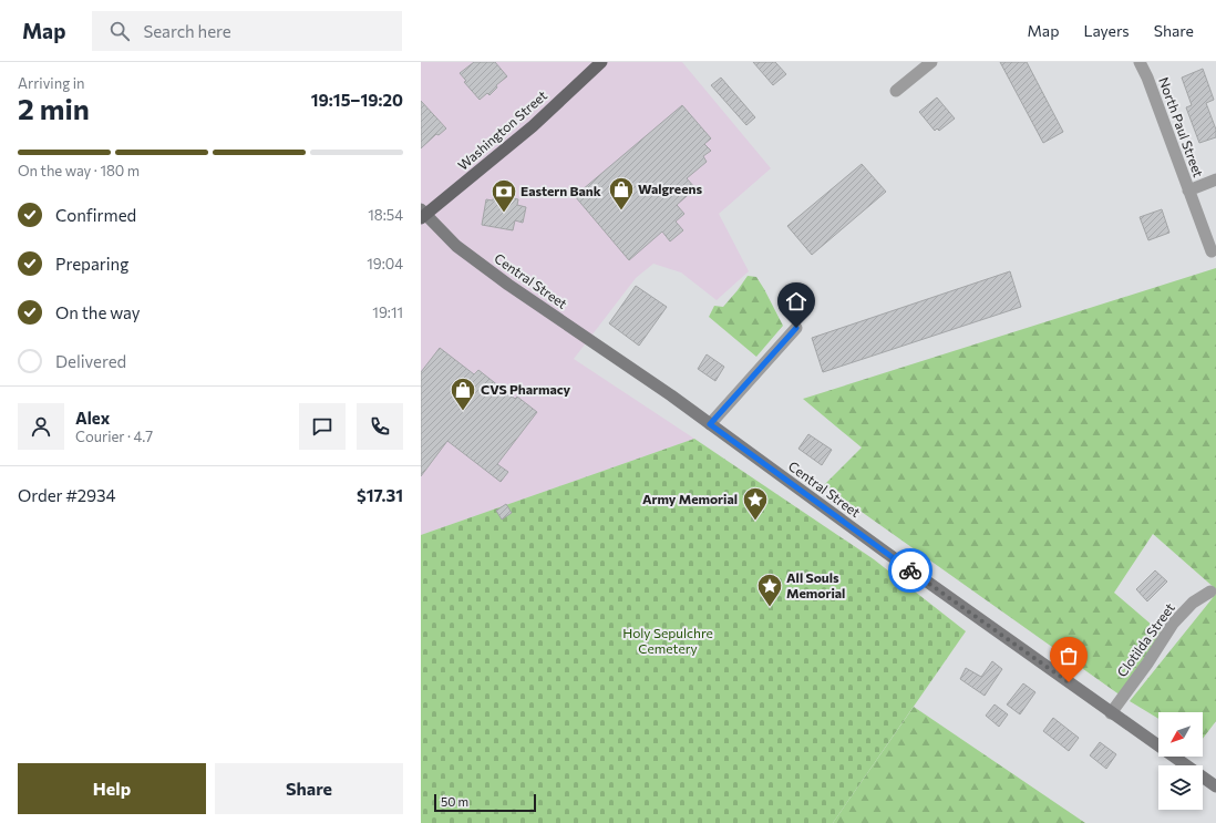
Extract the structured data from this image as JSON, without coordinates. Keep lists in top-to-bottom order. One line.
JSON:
{"streets":{"main road":["Washington Street","Central Street"],"street":["North Paul Street","Clotilda Street"]},"crossings":[["Washington Street","Central Street"],["Central Street","Clotilda Street"]],"parks":["Holy Sepulchre Cemetery"],"places":{"shop":["Walgreens","CVS Pharmacy"],"bank":["Eastern Bank"],"place":["Army Memorial","All Souls Memorial"]},"scale_bar":"50 m","north":"bottom left","page":{"header":"Map","search":"Search here","nav":["Map","Layers","Share"],"heading":["2 min","Arriving in","19:15–19:20"],"panel":["Alex","Courier · 4.7","Order #2934","$17.31"],"bar":"On the way · 180 m","list":[["Confirmed","18:54"],["Preparing","19:04"],["On the way","19:11"],"Delivered"],"buttons":["Help","Share"],"scale":"50 m"}}
